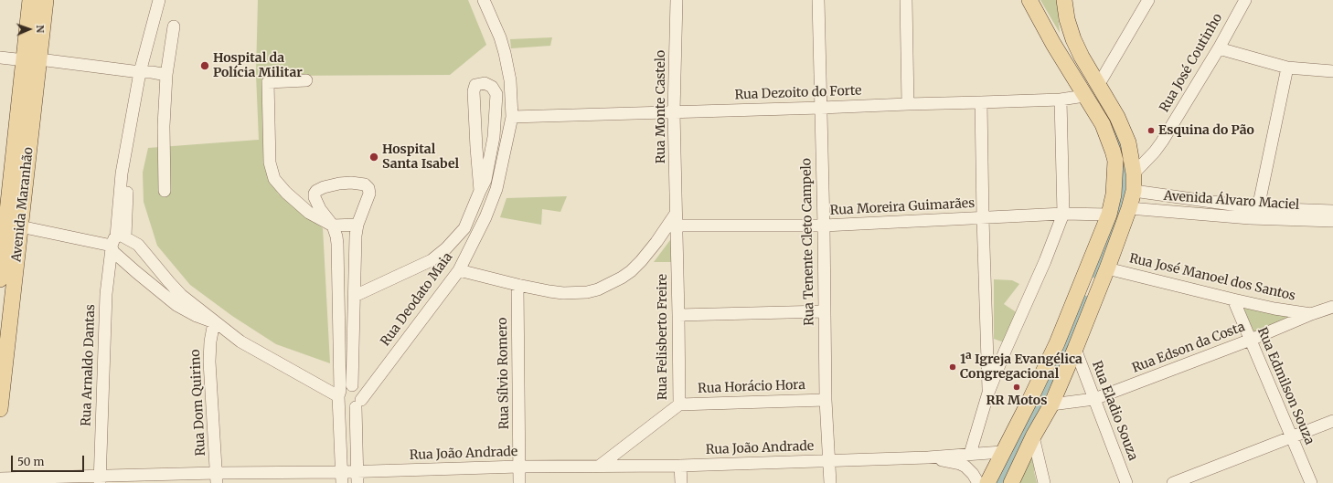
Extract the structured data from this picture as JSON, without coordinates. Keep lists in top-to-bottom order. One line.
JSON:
{"streets":{"main road":["Avenida Maranhão"],"street":["Rua José Coutinho","Rua Dezoito do Forte","Rua Monte Castelo","Avenida Álvaro Maciel","Rua Moreira Guimarães","Rua Tenente Cleto Campelo","Rua José Manoel dos Santos","Rua Deodato Maia","Rua Felisberto Freire","Rua Edson da Costa","Rua Arnaldo Dantas","Rua Sílvio Romero","Rua Edmilson Souza","Rua Horácio Hora","Rua Dom Quirino","Rua Eladio Souza","Rua João Andrade"]},"crossings":[["Rua Dezoito do Forte","Rua Monte Castelo"],["Rua Dezoito do Forte","Rua Tenente Cleto Campelo"],["Rua Dezoito do Forte","Rua Deodato Maia"],["Rua Monte Castelo","Rua Felisberto Freire"],["Rua Moreira Guimarães","Rua Tenente Cleto Campelo"],["Rua Moreira Guimarães","Rua Felisberto Freire"],["Rua Tenente Cleto Campelo","Rua Horácio Hora"],["Rua Tenente Cleto Campelo","Rua João Andrade"],["Rua José Manoel dos Santos","Rua Edson da Costa"],["Rua José Manoel dos Santos","Rua Edmilson Souza"],["Rua Felisberto Freire","Rua Horácio Hora"],["Rua Felisberto Freire","Rua João Andrade"],["Rua Edson da Costa","Rua Edmilson Souza"],["Rua Edson da Costa","Rua Eladio Souza"],["Rua Arnaldo Dantas","Rua João Andrade"],["Rua Sílvio Romero","Rua João Andrade"],["Rua Dom Quirino","Rua João Andrade"]],"places":["Hospital da Polícia Militar","Esquina do Pão","Hospital Santa Isabel","1ª Igreja Evangélica Congregacional","RR Motos"],"scale_bar":"50 m","north":"right"}
